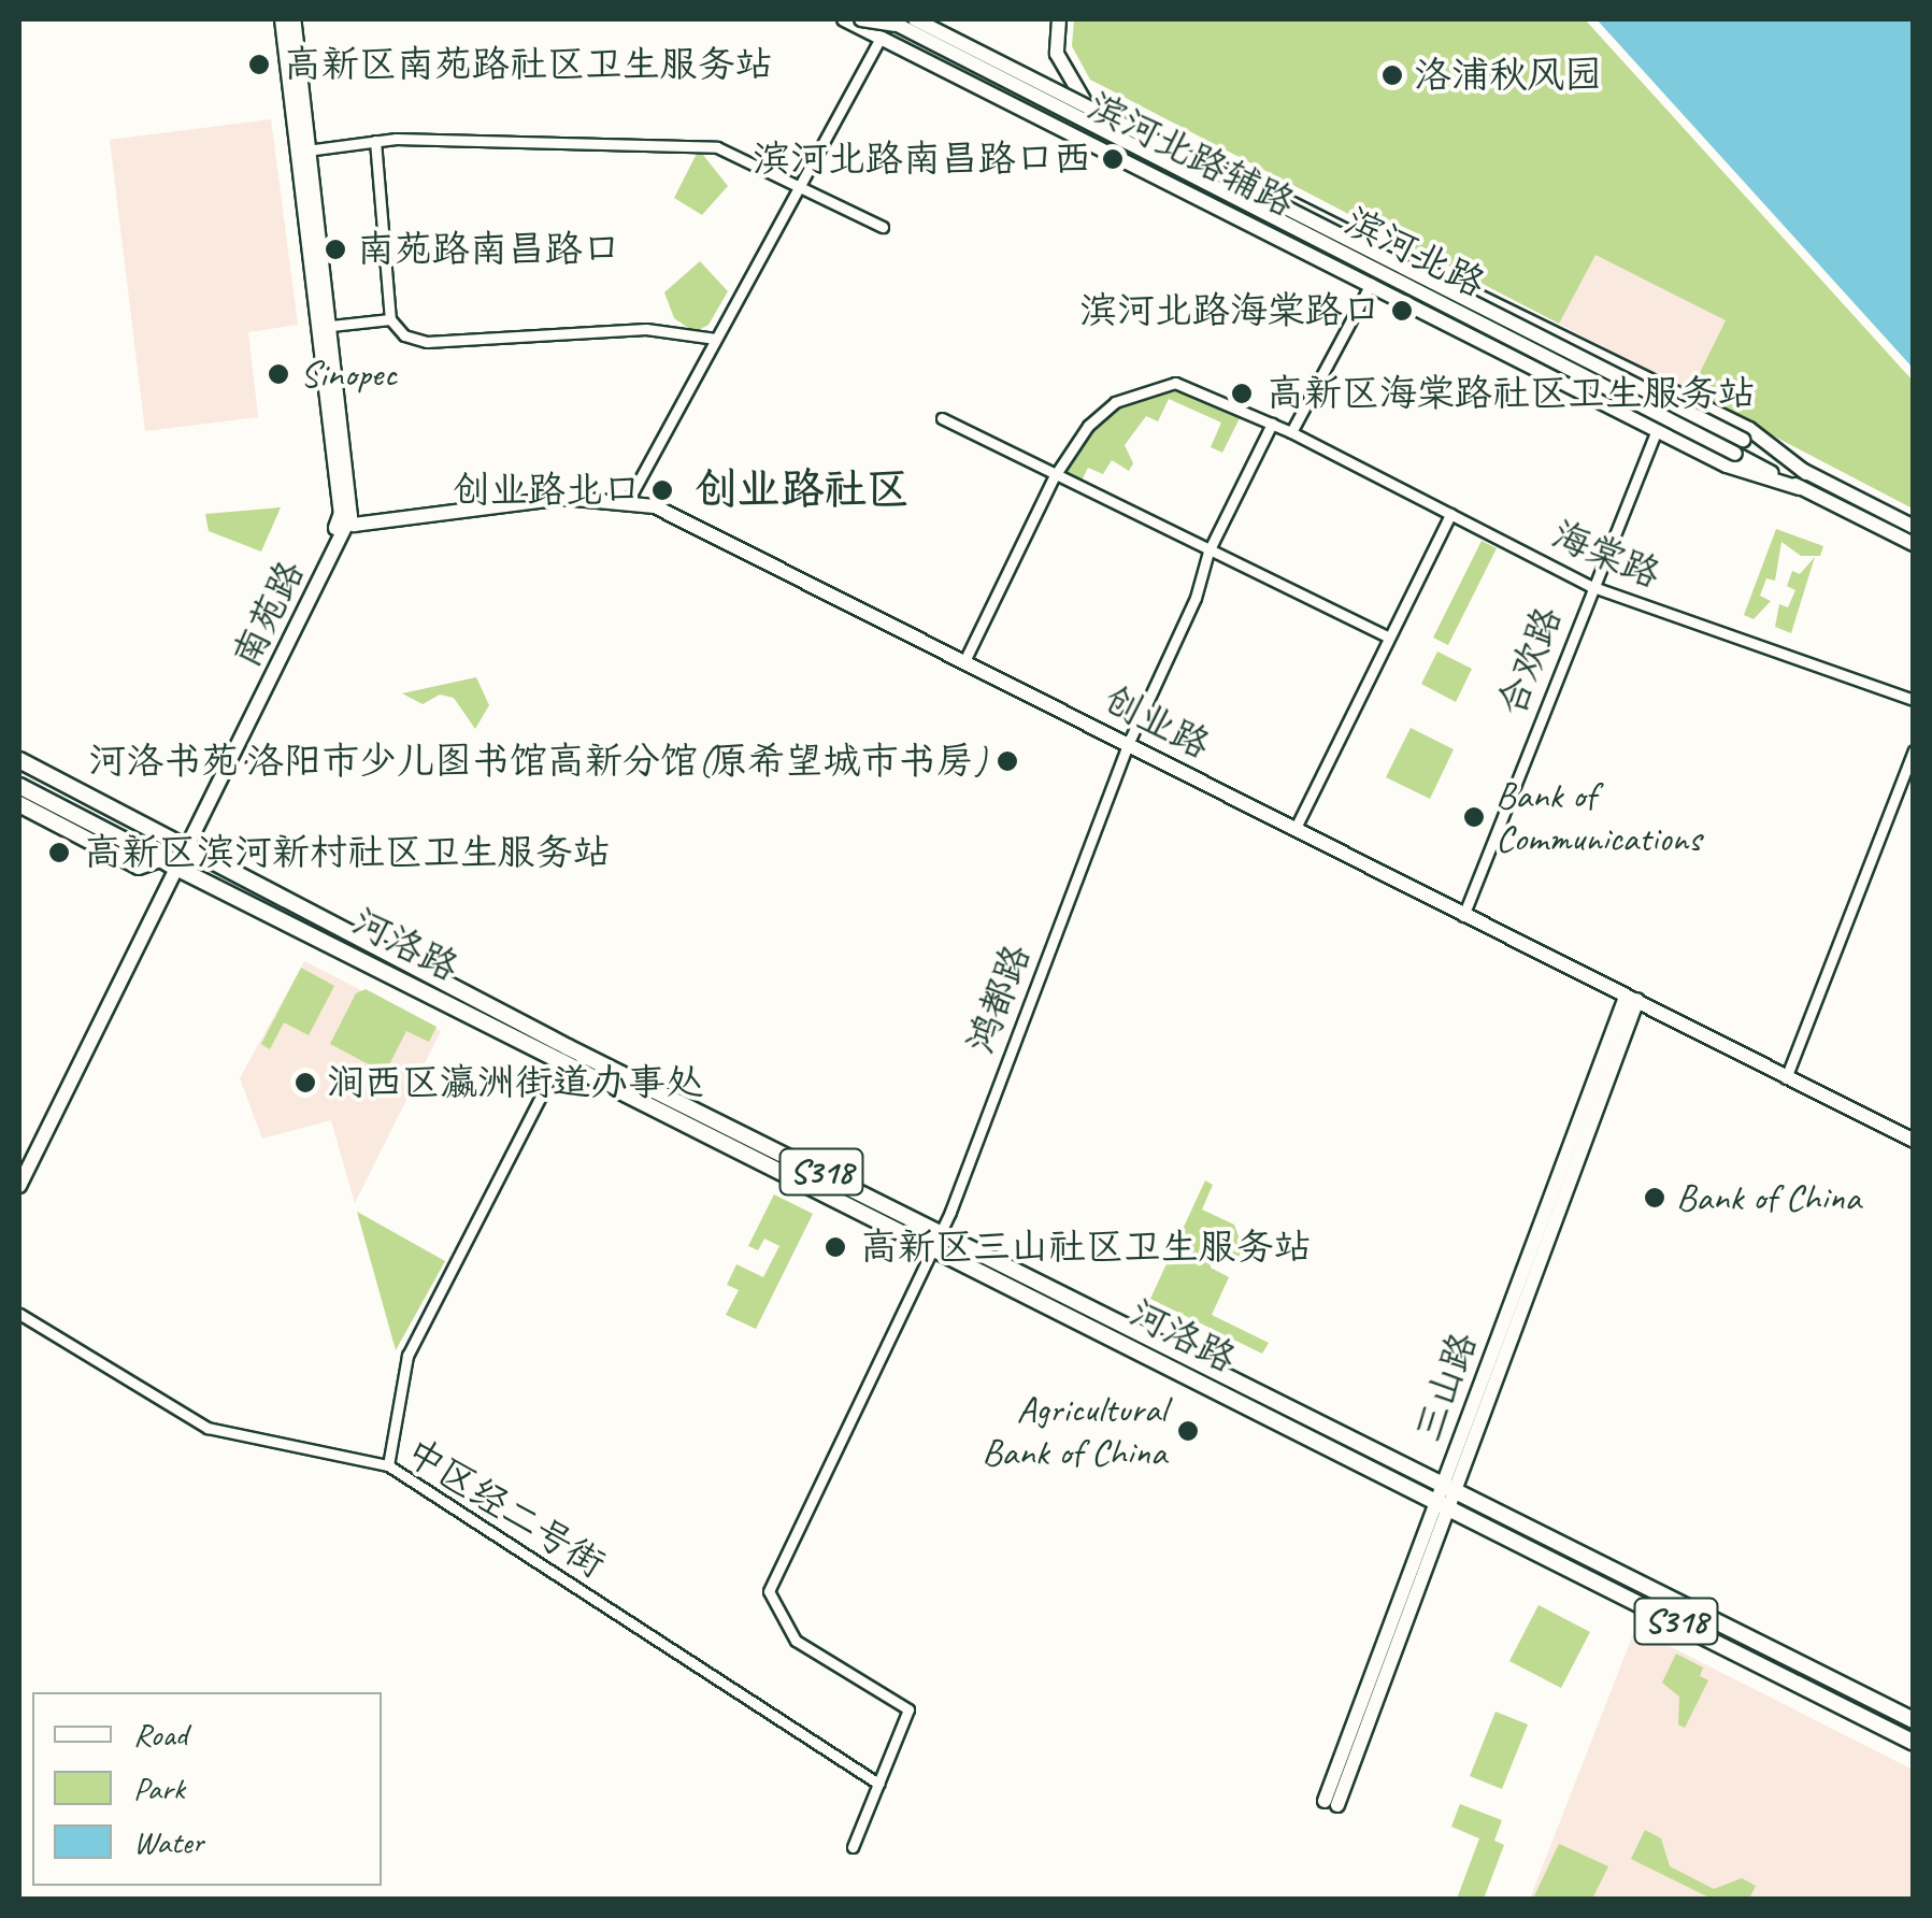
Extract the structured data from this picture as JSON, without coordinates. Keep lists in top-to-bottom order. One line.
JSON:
{"streets":{"main road":["河洛路","S318"],"street":["滨河北路辅路","滨河北路","海棠路","南苑路","合欢路","创业路","鸿都路","三山路","中区经二号街"]},"crossings":[["滨河北路辅路","滨河北路"],["滨河北路辅路","合欢路"],["海棠路","合欢路"],["海棠路","创业路"],["海棠路","鸿都路"],["南苑路","创业路"],["南苑路","河洛路"],["合欢路","创业路"],["创业路","鸿都路"],["创业路","三山路"],["河洛路","鸿都路"],["河洛路","三山路"],["鸿都路","中区经二号街"]],"districts":["创业路社区"],"places":["高新区南苑路社区卫生服务站","洛浦秋风园","滨河北路南昌路口西","南苑路南昌路口","滨河北路海棠路口","Sinopec","高新区海棠路社区卫生服务站","创业路北口","河洛书苑·洛阳市少儿图书馆高新分馆(原希望城市书房)","Bank of Communications","高新区滨河新村社区卫生服务站","涧西区瀛洲街道办事处","Bank of China","高新区三山社区卫生服务站","Agricultural Bank of China"],"legend":["Road","Park","Water"]}
